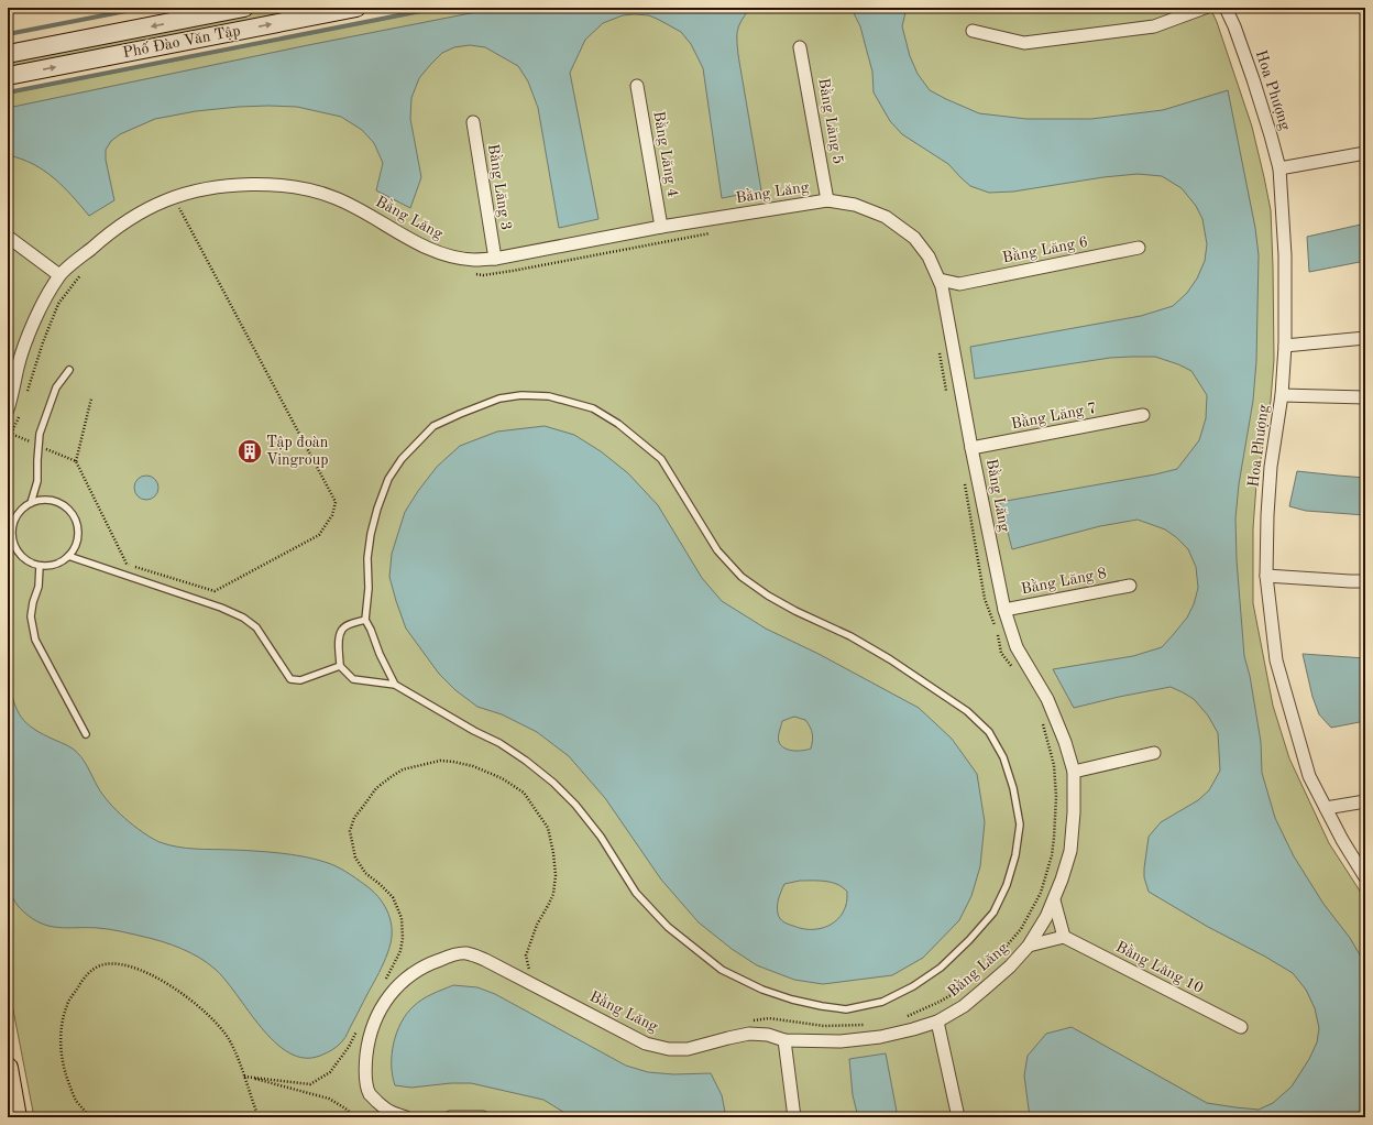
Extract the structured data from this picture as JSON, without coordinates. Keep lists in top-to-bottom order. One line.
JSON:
{"streets":{"main road":["Phố Đào Văn Tập"],"street":["Hoa Phượng","Bằng Lăng 5","Bằng Lăng 4","Bằng Lăng 3","Bằng Lăng","Bằng Lăng 6","Bằng Lăng 7","Bằng Lăng 8","Bằng Lăng 10"]},"crossings":[["Bằng Lăng 5","Bằng Lăng"],["Bằng Lăng 4","Bằng Lăng"],["Bằng Lăng 3","Bằng Lăng"],["Bằng Lăng","Bằng Lăng 7"],["Bằng Lăng","Bằng Lăng 8"]],"places":{"building":["Tập đoàn Vingroup"]}}
